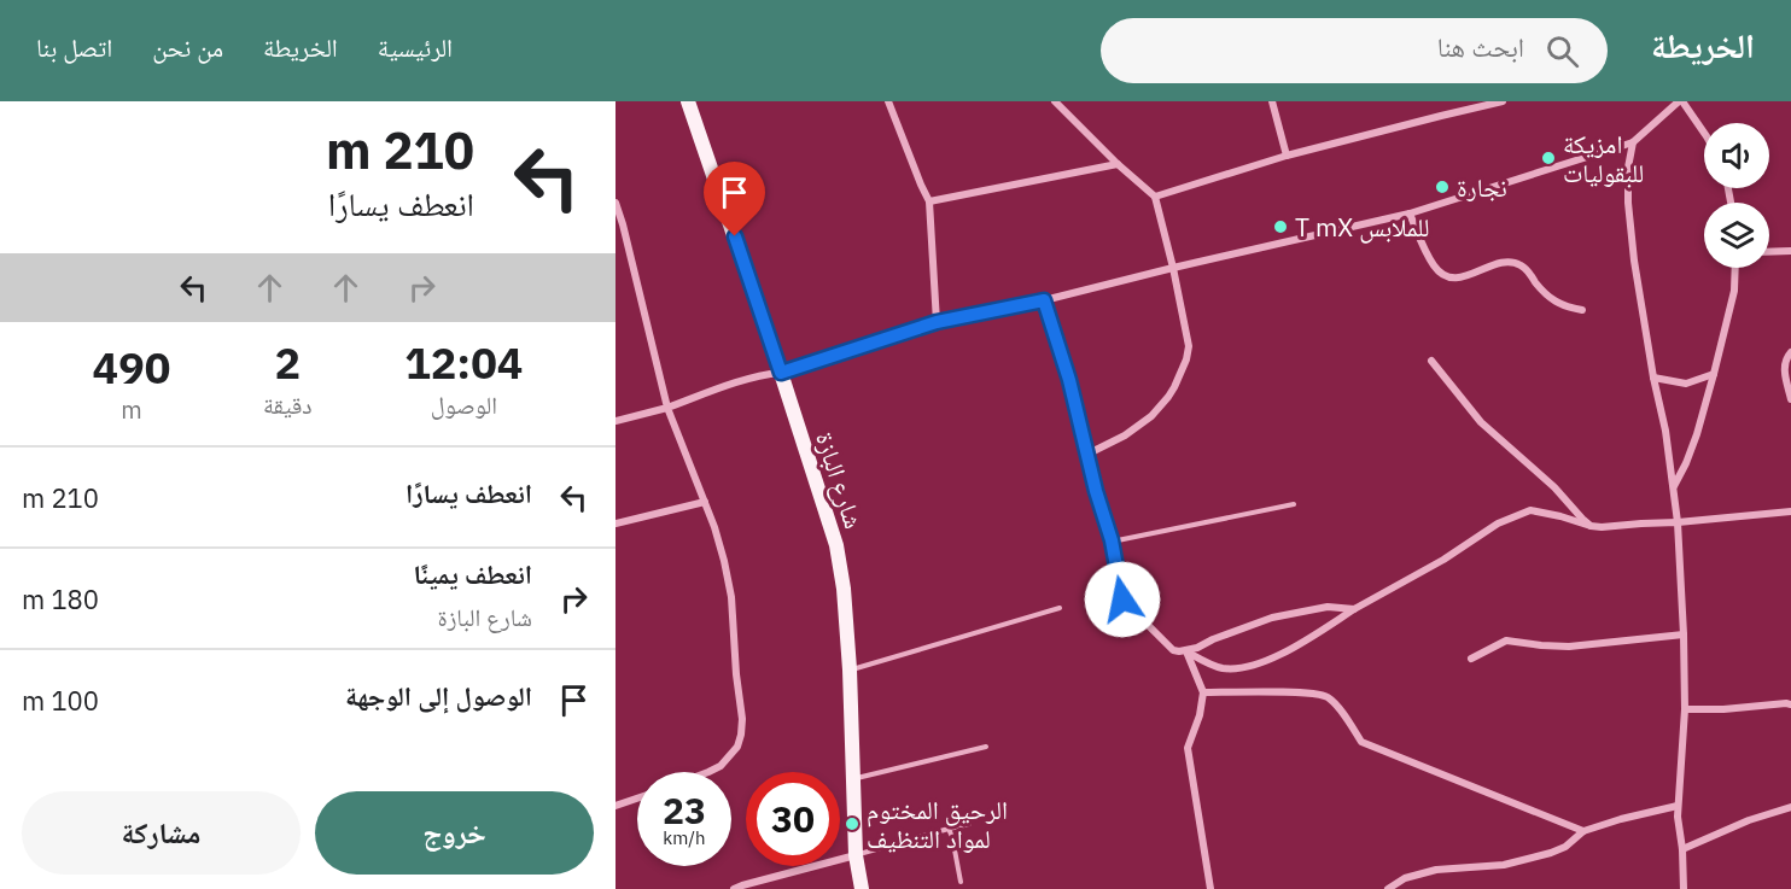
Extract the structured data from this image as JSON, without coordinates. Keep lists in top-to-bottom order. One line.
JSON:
{"streets":{"main road":["شارع البازة"]},"places":["امزيكة للبقوليات","نجارة","T mX للملابس","الرحيق المختوم لمواد التنظيف"],"page":{"header":"الخريطة","search":"ابحث هنا","nav":["الرئيسية","الخريطة","من نحن","اتصل بنا"],"turn":["210 m","انعطف يسارًا"],"eta":["12:04","الوصول","2","دقيقة","490","m"],"list":[{"name":"انعطف يسارًا","value":"210 m"},{"name":"انعطف يمينًا","note":"شارع البازة","value":"180 m"},{"name":"الوصول إلى الوجهة","value":"100 m"}],"speed":"23 km/h","limit":"30","buttons":["خروج","مشاركة"]}}
